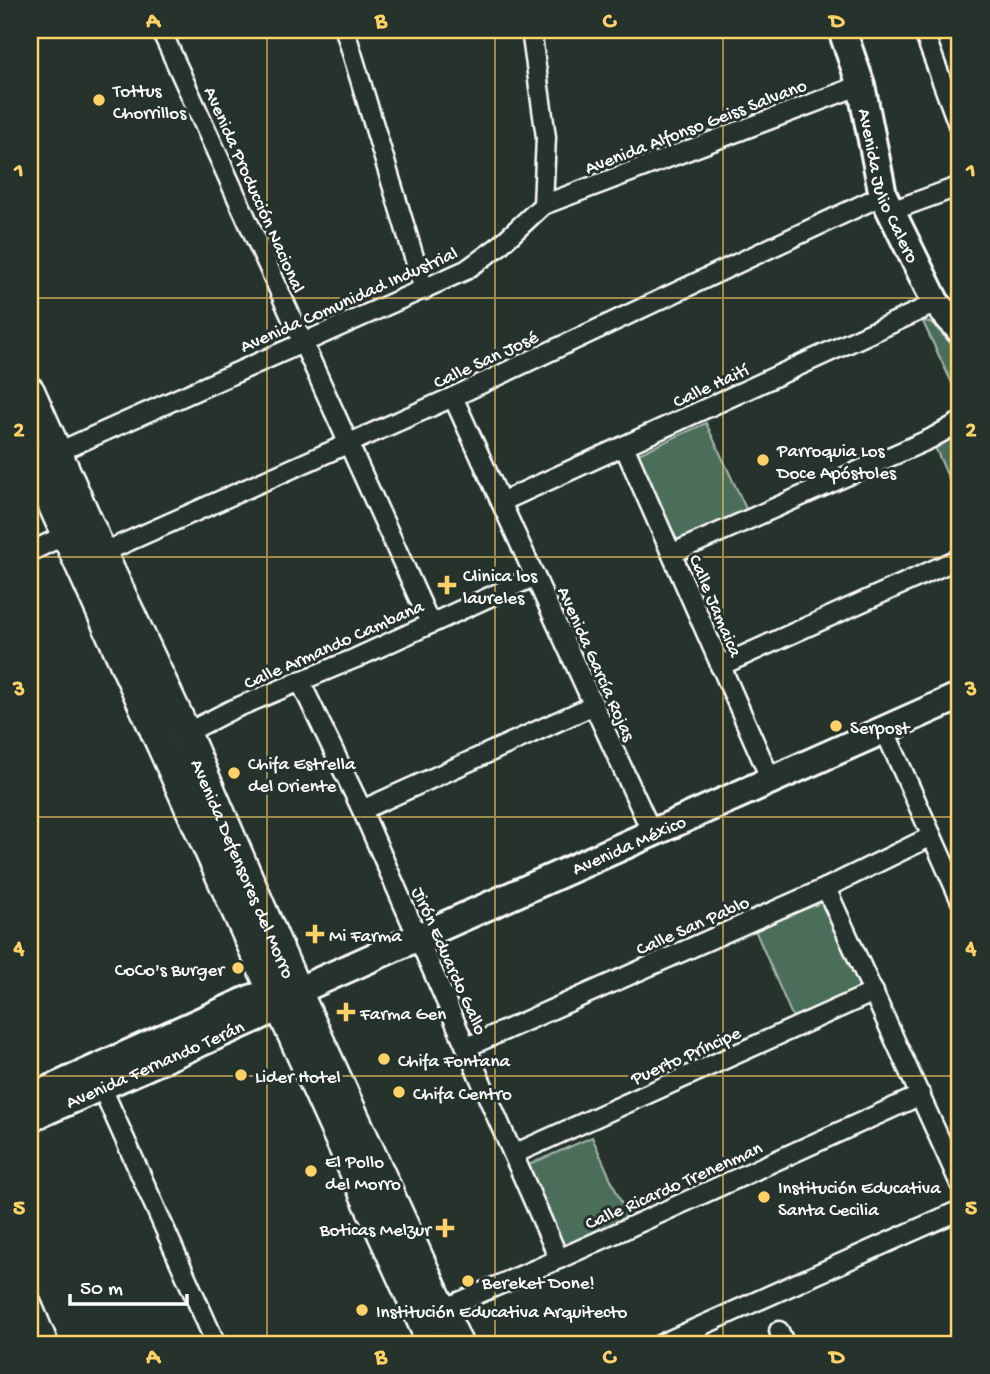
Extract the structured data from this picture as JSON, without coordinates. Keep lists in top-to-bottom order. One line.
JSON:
{"streets":{"main road":["Avenida Defensores del Morro"],"street":["Avenida Alfonso Geiss Salvano","Avenida Julio Calero","Avenida Producción Nacional","Avenida Comunidad Industrial","Calle San José","Calle Haití","Calle Jamaica","Calle Armando Cambana","Avenida García Rojas","Avenida México","Calle San Pablo","Jirón Eduardo Gallo","Puerto Príncipe","Avenida Fernando Terán","Calle Ricardo Trenenman"]},"crossings":[["Avenida Alfonso Geiss Salvano","Avenida Julio Calero"],["Avenida Alfonso Geiss Salvano","Avenida Comunidad Industrial"],["Avenida Julio Calero","Calle San José"],["Avenida Julio Calero","Calle Haití"],["Avenida Producción Nacional","Avenida Comunidad Industrial"],["Avenida Producción Nacional","Calle San José"],["Avenida Producción Nacional","Calle Armando Cambana"],["Avenida Comunidad Industrial","Avenida Defensores del Morro"],["Calle San José","Avenida García Rojas"],["Calle San José","Avenida Defensores del Morro"],["Calle Haití","Calle Jamaica"],["Calle Haití","Avenida García Rojas"],["Calle Jamaica","Avenida México"],["Calle Armando Cambana","Avenida García Rojas"],["Calle Armando Cambana","Avenida Defensores del Morro"],["Calle Armando Cambana","Jirón Eduardo Gallo"],["Avenida García Rojas","Avenida México"],["Avenida México","Avenida Defensores del Morro"],["Avenida México","Jirón Eduardo Gallo"],["Avenida México","Avenida Fernando Terán"],["Avenida Defensores del Morro","Avenida Fernando Terán"],["Avenida Defensores del Morro","Calle Ricardo Trenenman"],["Calle San Pablo","Jirón Eduardo Gallo"],["Jirón Eduardo Gallo","Puerto Príncipe"],["Jirón Eduardo Gallo","Calle Ricardo Trenenman"]],"places":{"other":["Tottus Chorrillos","Parroquia Los Doce Apóstoles","Serpost","Chifa Estrella del Oriente","CoCo's Burger","Chifa Fontana","Lider Hotel","Chifa Centro","El Pollo del Morro","Institución Educativa Santa Cecilia","Bereket Done!","Institución Educativa Arquitecto"],"health":["Clinica los laureles","Mi Farma","Farma Gen","Boticas Melzur"]},"scale_bar":"50 m","grid":{"columns":["A","B","C","D"],"rows":["1","2","3","4","5"]}}
